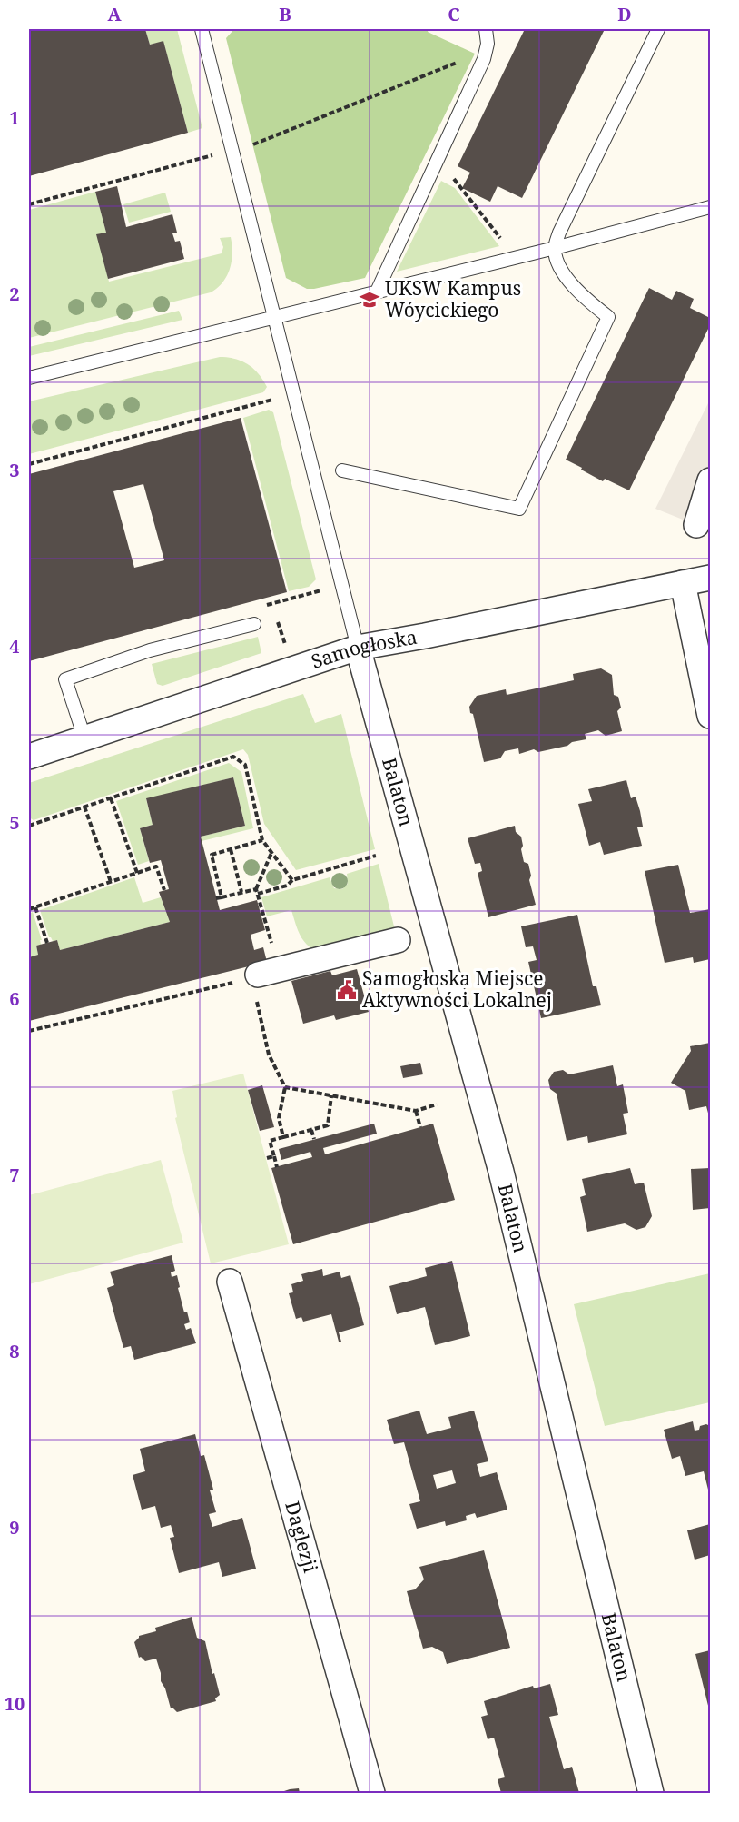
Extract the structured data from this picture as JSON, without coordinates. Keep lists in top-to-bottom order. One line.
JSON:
{"streets":{"street":["Samogłoska","Balaton","Daglezji"]},"crossings":[["Samogłoska","Balaton"]],"places":{"school or university":["UKSW Kampus Wóycickiego"],"public building":["Samogłoska Miejsce Aktywności Lokalnej"]},"grid":{"columns":["A","B","C","D"],"rows":["1","2","3","4","5","6","7","8","9","10"]}}
